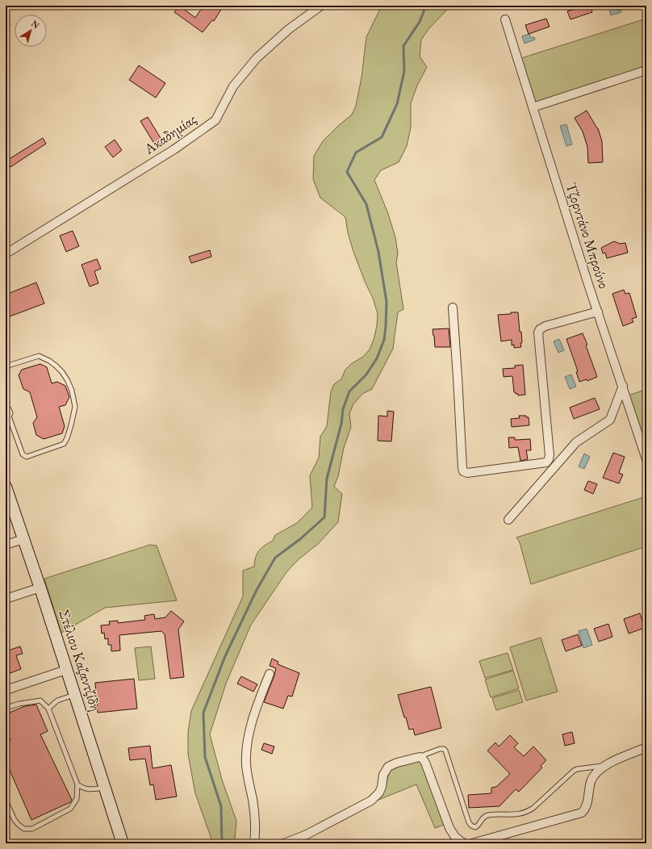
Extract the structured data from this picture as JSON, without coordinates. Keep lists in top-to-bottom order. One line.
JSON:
{"streets":{"main road":["Στέλιου Καζαντζίδη"],"street":["Ακαδημίας","Τζορντάνο Μπρούνο"]},"north":"top right"}
